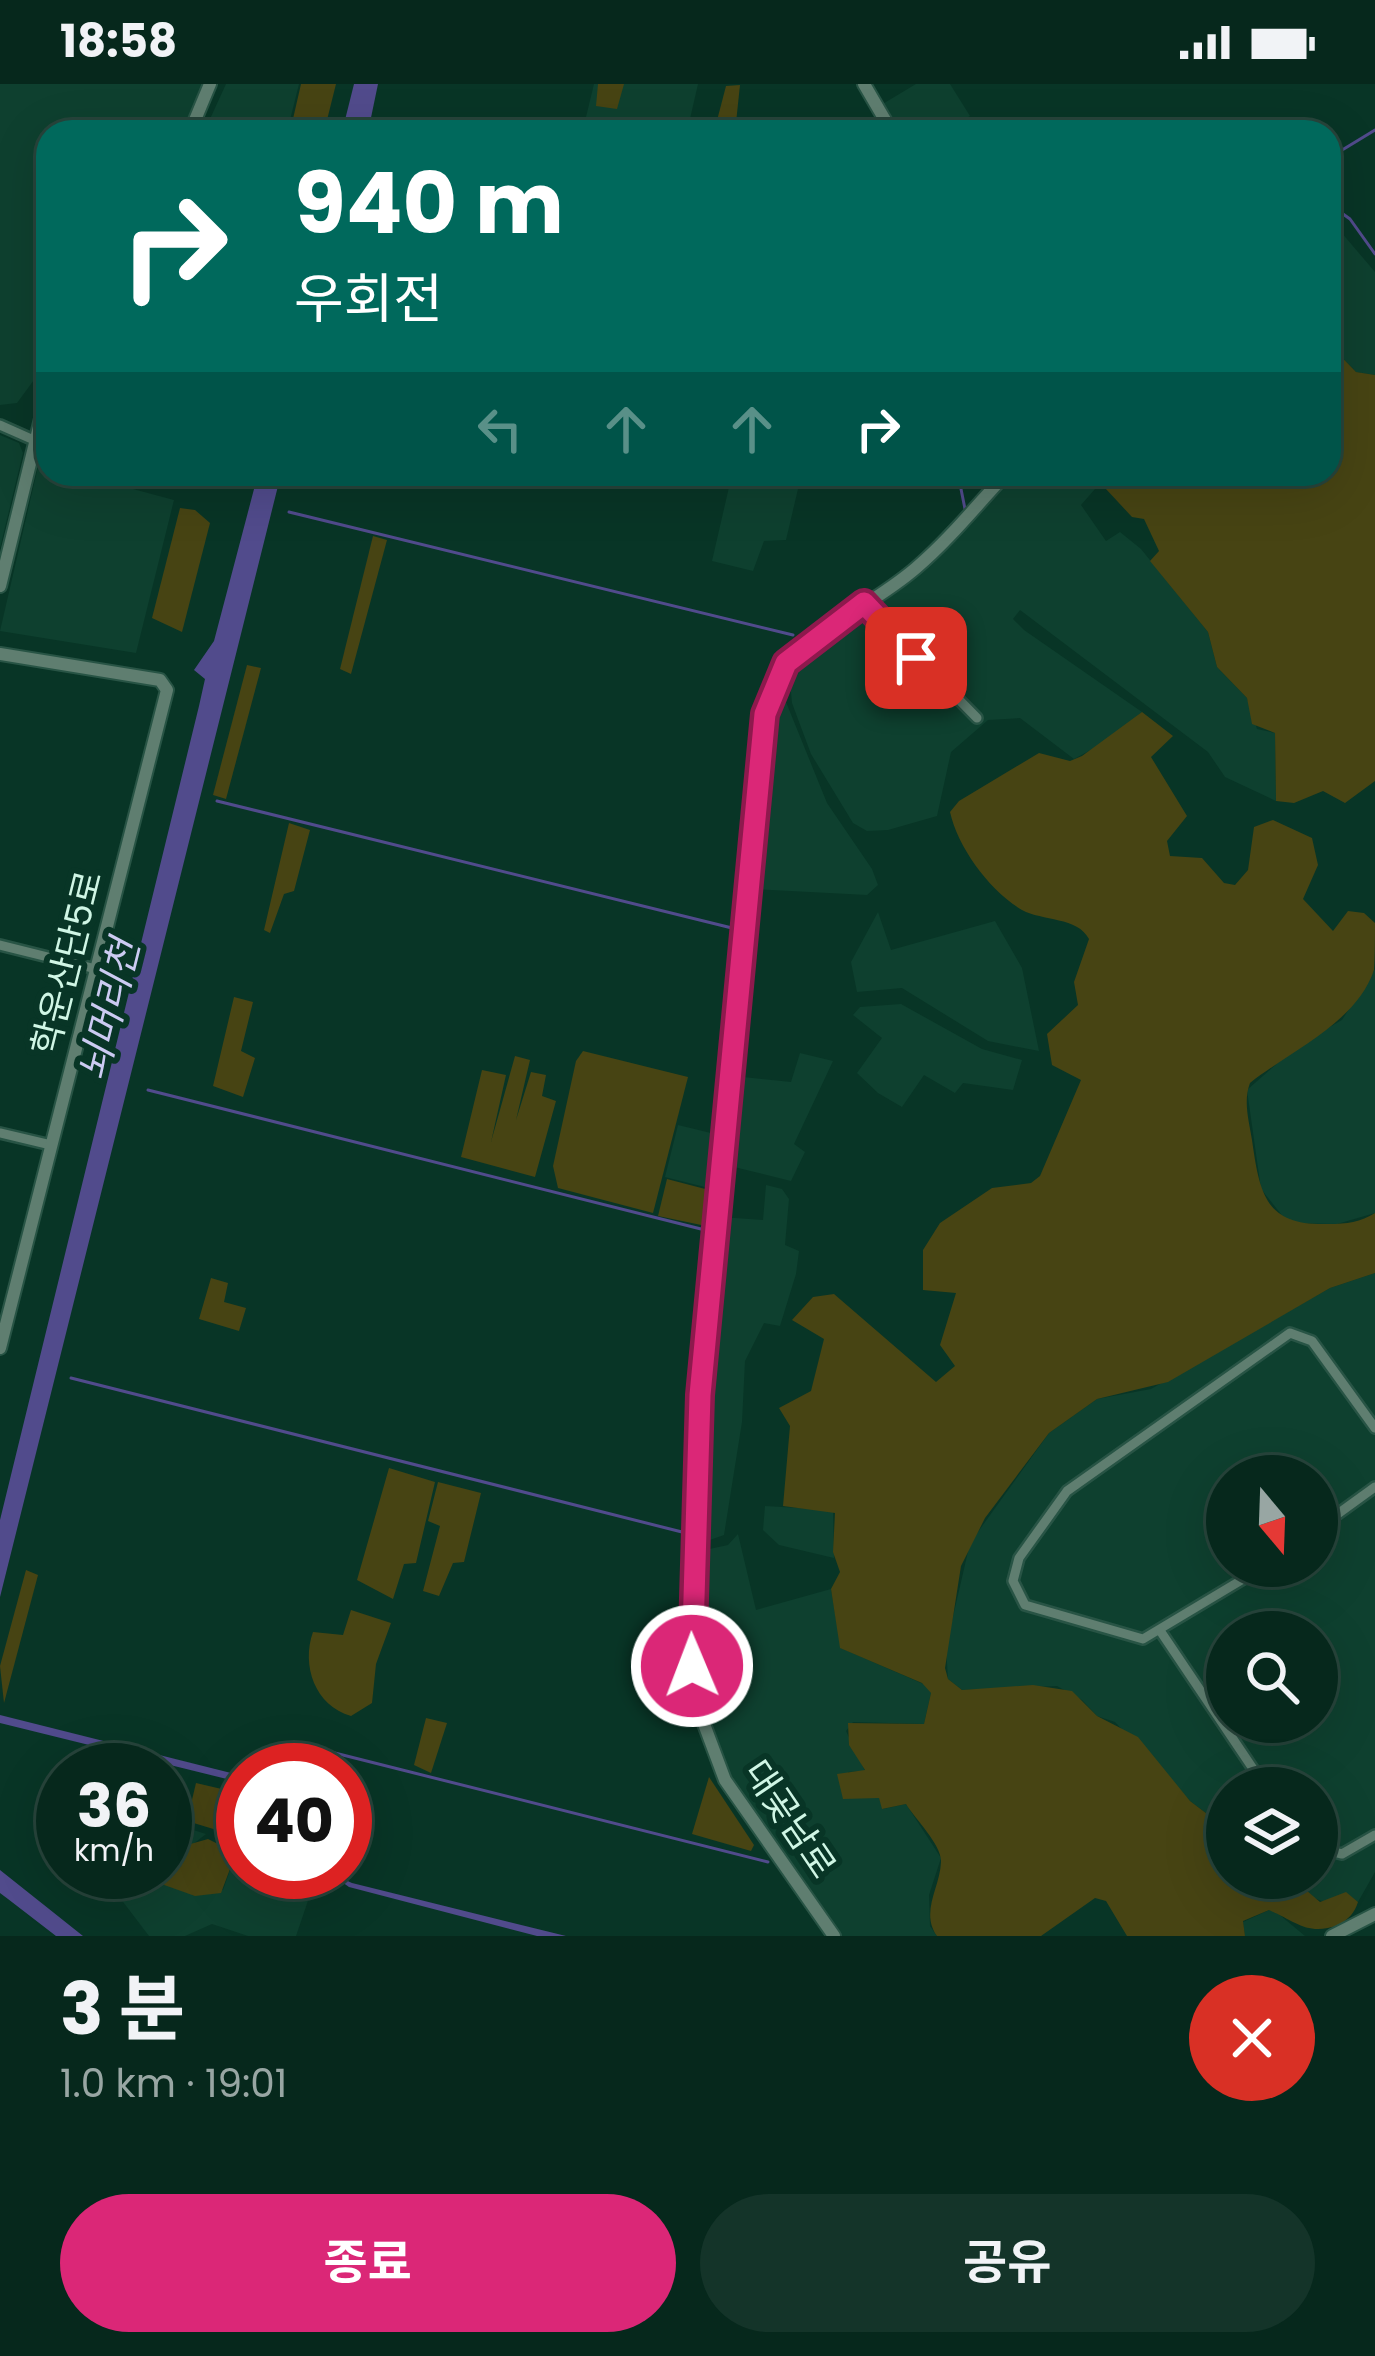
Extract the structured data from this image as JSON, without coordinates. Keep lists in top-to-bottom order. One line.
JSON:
{"streets":{"street":["학운산단5로","대곶남로"]},"water":["뇌머리천"],"north":"bottom","page":{"status":"18:58","turn":["940 m","우회전"],"speed":"36 km/h","limit":"40","heading":["3 분","1.0 km · 19:01"],"buttons":["종료","공유"]}}
